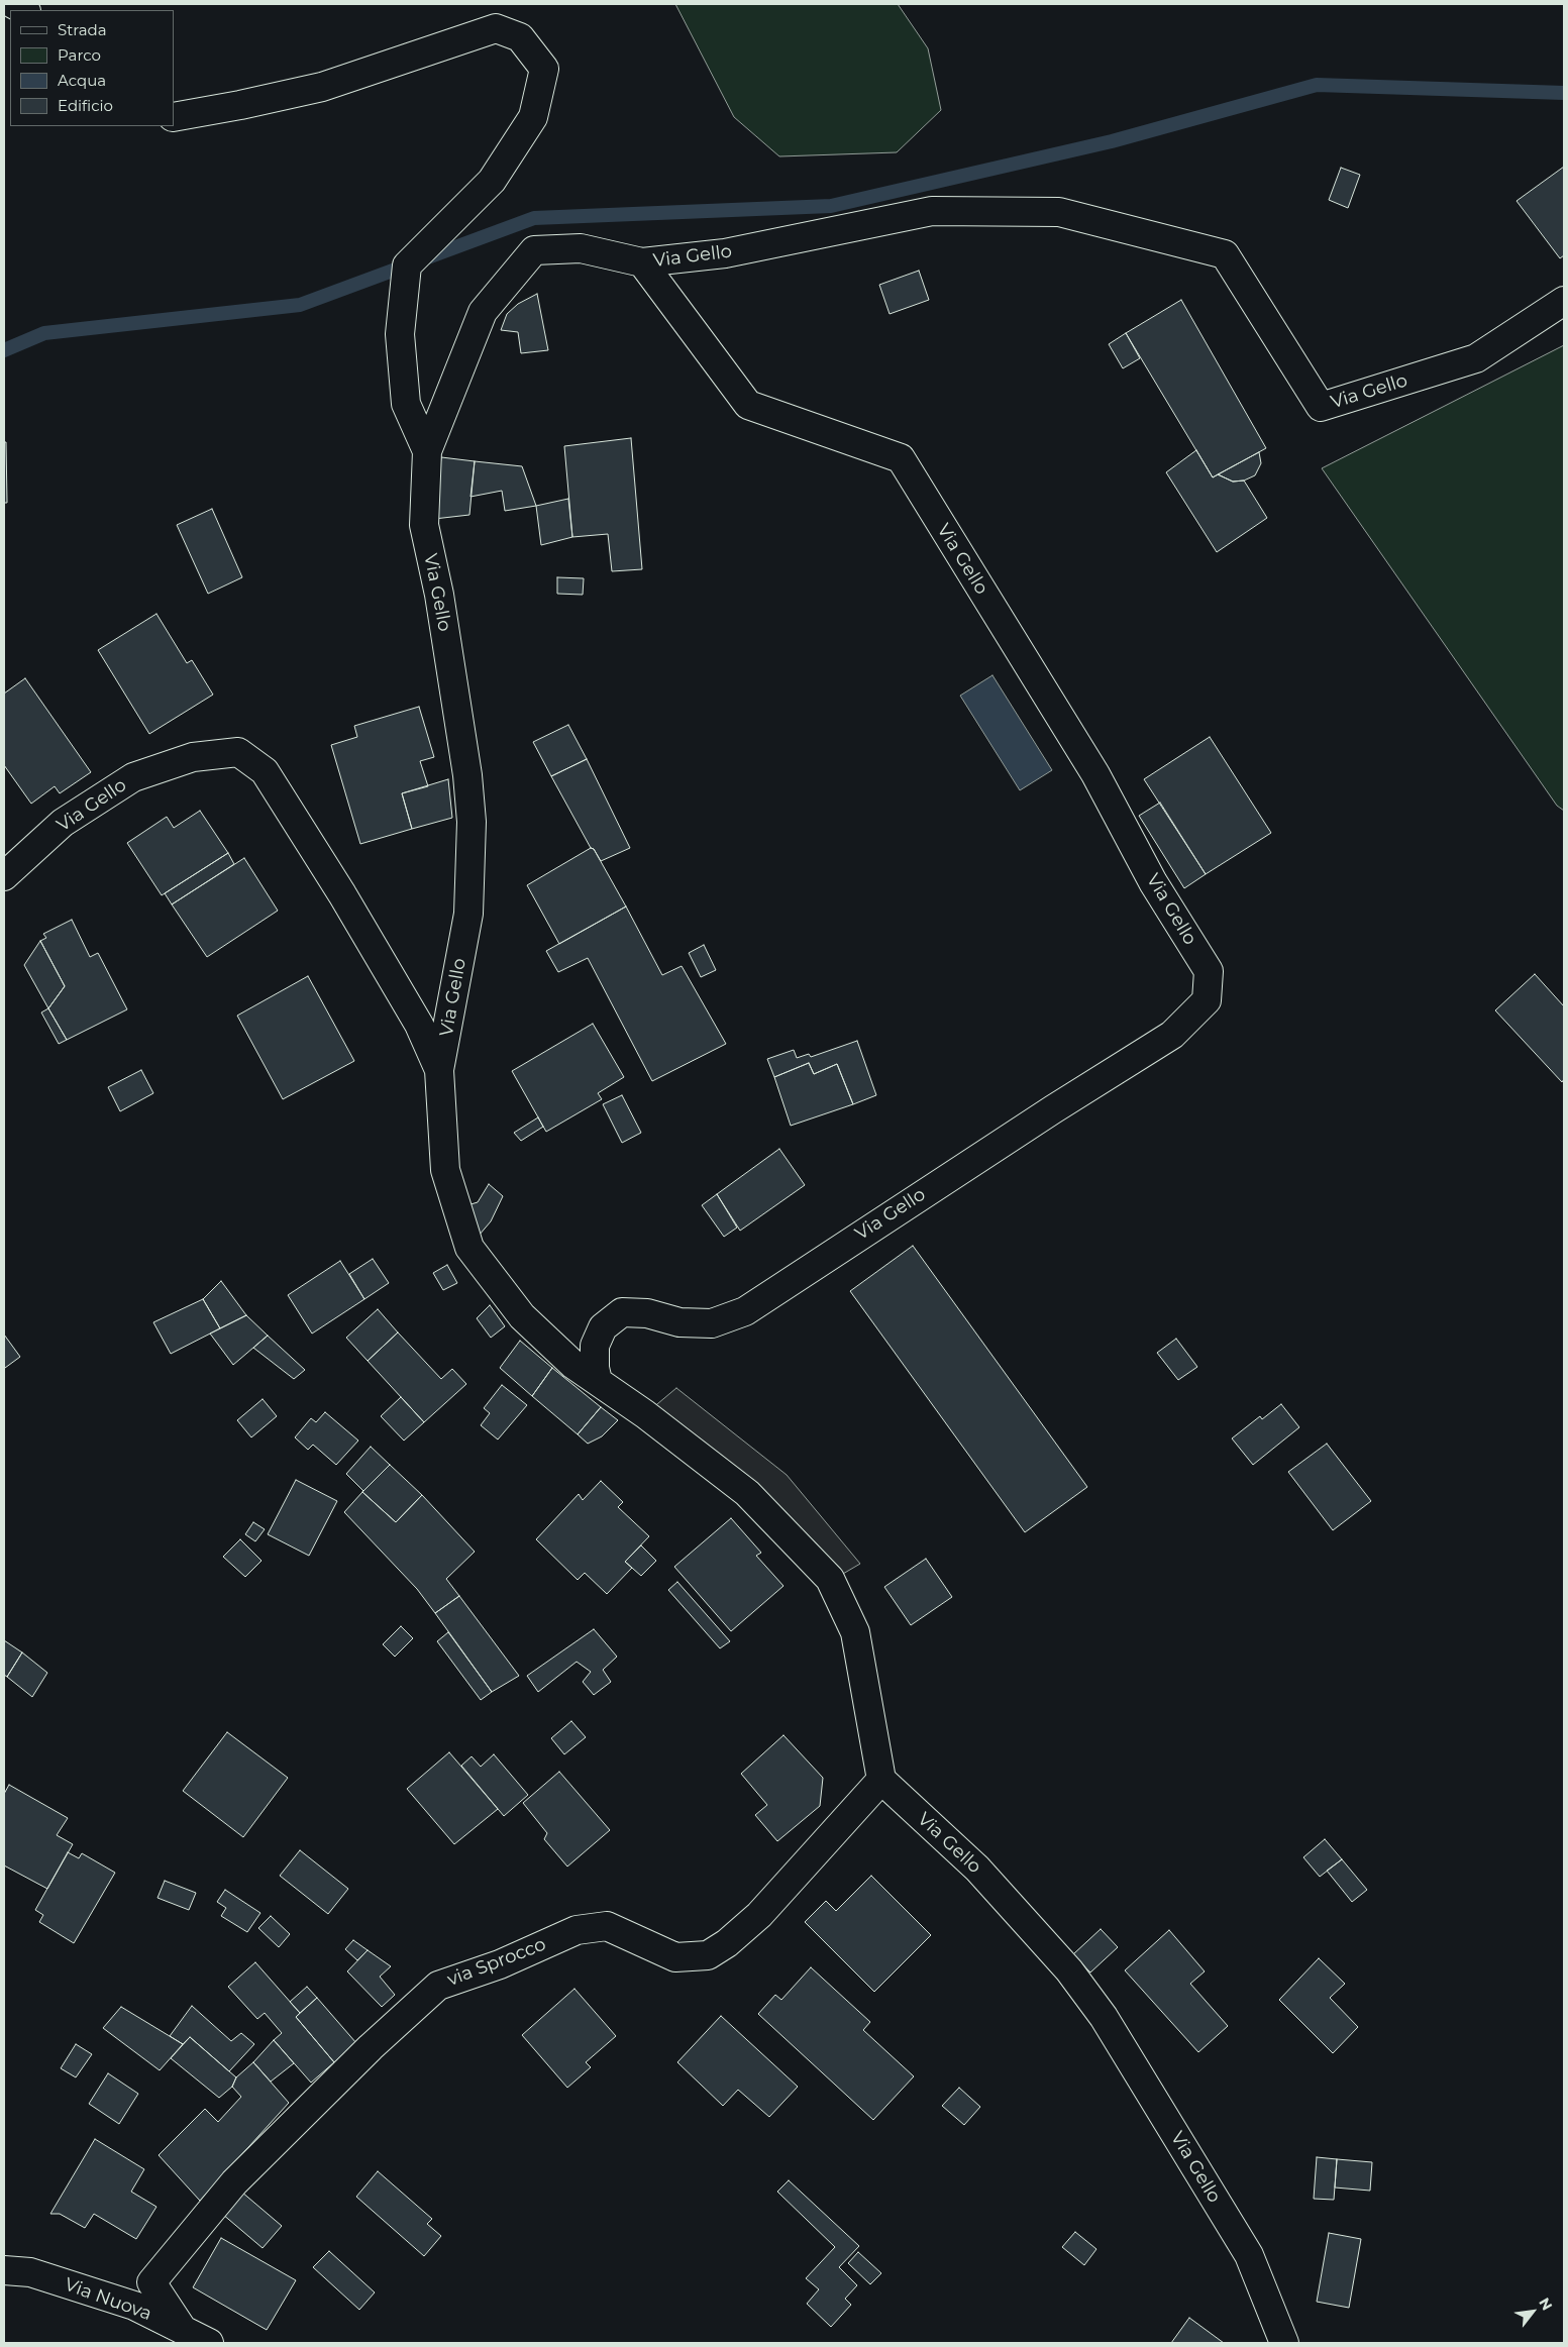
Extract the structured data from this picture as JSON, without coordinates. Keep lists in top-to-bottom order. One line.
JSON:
{"streets":{"street":["Via Gello","via Sprocco","Via Nuova"]},"crossings":[["Via Gello","via Sprocco"],["via Sprocco","Via Nuova"]],"legend":["Strada","Parco","Acqua","Edificio"],"north":"top right"}
